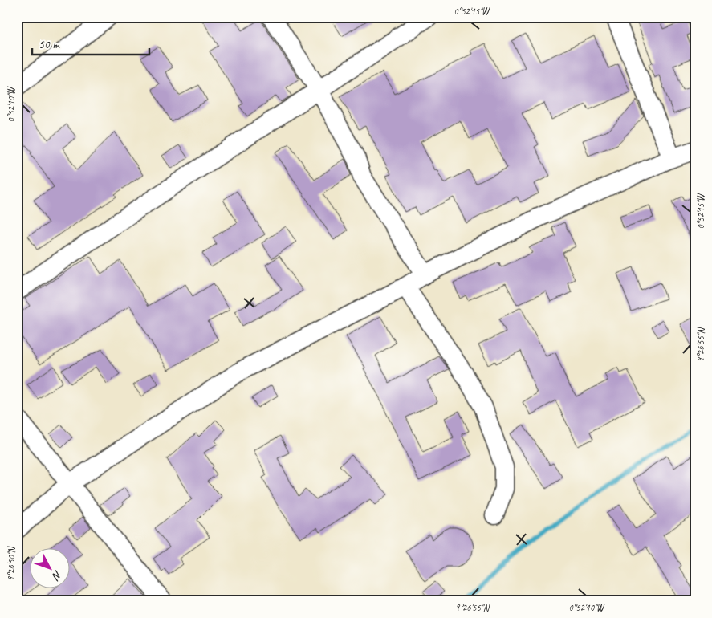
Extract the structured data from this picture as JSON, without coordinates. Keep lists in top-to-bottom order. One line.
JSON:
{"scale_bar":"50 m","north":"bottom right","coordinates":["0°52'15\"W","0°52'10\"W","9°26'55\"N","9°26'50\"N"]}
